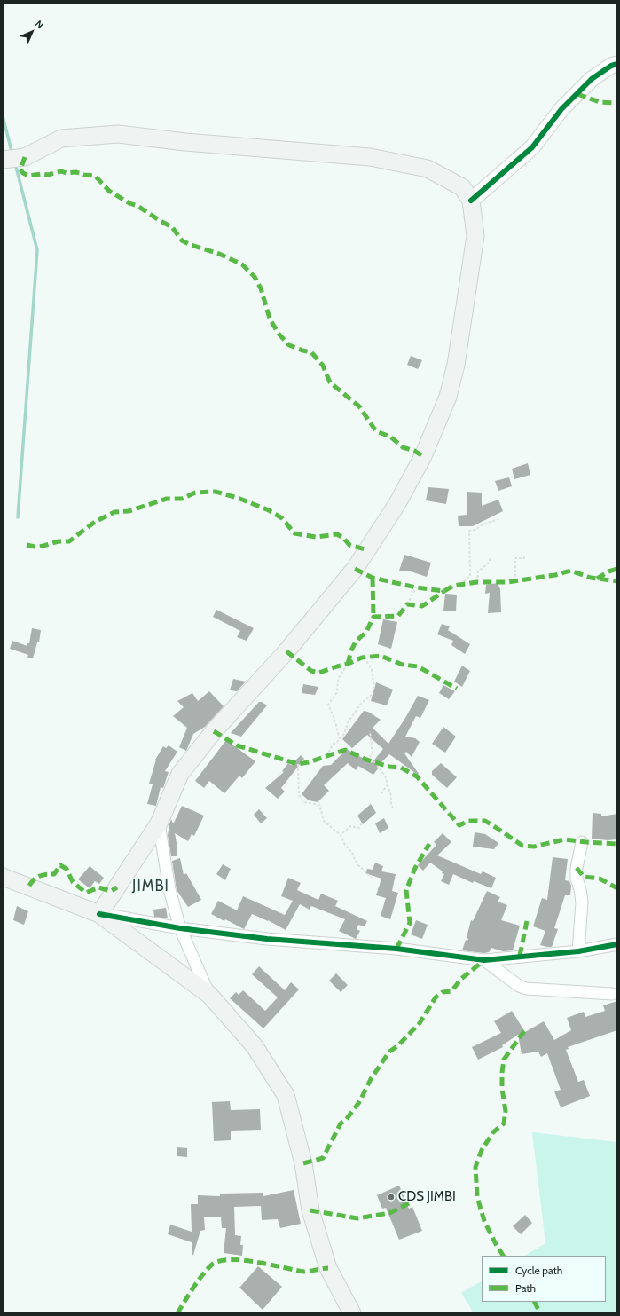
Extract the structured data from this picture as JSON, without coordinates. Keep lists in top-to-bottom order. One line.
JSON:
{"districts":["JIMBI"],"places":["CDS JIMBI"],"legend":["Cycle path","Path"],"north":"top right"}
